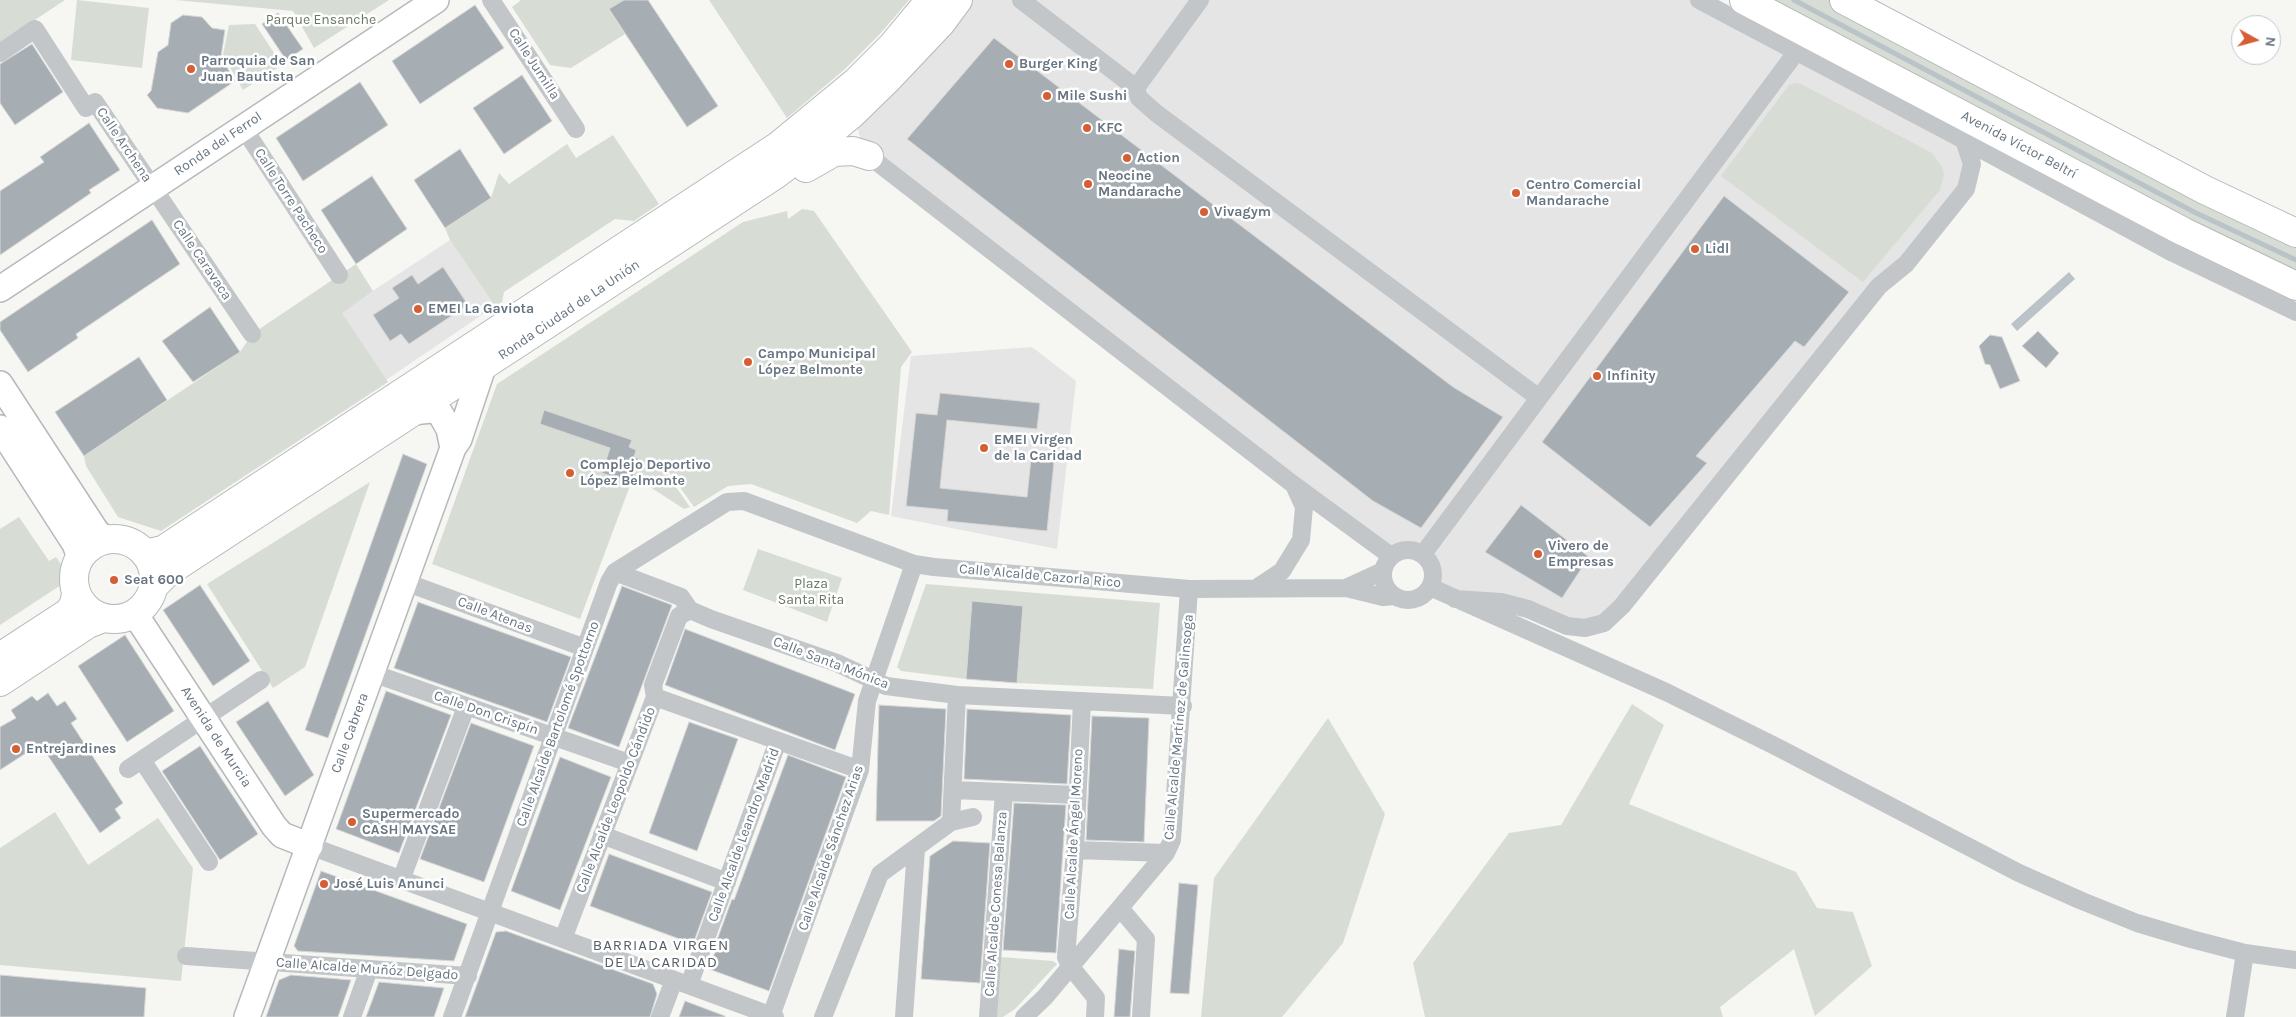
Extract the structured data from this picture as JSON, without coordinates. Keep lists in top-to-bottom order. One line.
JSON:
{"streets":{"main road":["Avenida Víctor Beltrí","Ronda Ciudad de La Unión"],"street":["Calle Jumilla","Ronda del Ferrol","Calle Archena","Calle Torre Pacheco","Calle Caravaca","Calle Alcalde Cazorla Rico","Calle Atenas","Calle Santa Mónica","Calle Don Crispín","Calle Alcalde Bartolomé Spottorno","Calle Alcalde Martínez de Galinsoga","Calle Cabrera","Avenida de Murcia","Calle Alcalde Leopoldo Cándido","Calle Alcalde Ángel Moreno","Calle Alcalde Leandro Madrid","Calle Alcalde Sánchez Arias","Calle Alcalde Conesa Balanza","Calle Alcalde Muñóz Delgado"]},"crossings":[["Ronda del Ferrol","Calle Archena"],["Ronda del Ferrol","Calle Torre Pacheco"],["Ronda del Ferrol","Calle Caravaca"],["Calle Archena","Calle Caravaca"],["Ronda Ciudad de La Unión","Calle Cabrera"],["Ronda Ciudad de La Unión","Avenida de Murcia"],["Calle Alcalde Cazorla Rico","Calle Santa Mónica"],["Calle Alcalde Cazorla Rico","Calle Alcalde Bartolomé Spottorno"],["Calle Alcalde Cazorla Rico","Calle Alcalde Martínez de Galinsoga"],["Calle Alcalde Cazorla Rico","Calle Alcalde Sánchez Arias"],["Calle Atenas","Calle Alcalde Bartolomé Spottorno"],["Calle Atenas","Calle Cabrera"],["Calle Santa Mónica","Calle Alcalde Bartolomé Spottorno"],["Calle Santa Mónica","Calle Alcalde Martínez de Galinsoga"],["Calle Santa Mónica","Calle Alcalde Leopoldo Cándido"],["Calle Santa Mónica","Calle Alcalde Ángel Moreno"],["Calle Santa Mónica","Calle Alcalde Sánchez Arias"],["Calle Don Crispín","Calle Alcalde Bartolomé Spottorno"],["Calle Don Crispín","Calle Cabrera"],["Calle Don Crispín","Calle Alcalde Leopoldo Cándido"],["Calle Alcalde Bartolomé Spottorno","Calle Alcalde Muñóz Delgado"],["Calle Alcalde Martínez de Galinsoga","Calle Alcalde Ángel Moreno"],["Calle Cabrera","Avenida de Murcia"],["Calle Cabrera","Calle Alcalde Muñóz Delgado"]],"districts":["BARRIADA VIRGEN DE LA CARIDAD"],"parks":["Parque Ensanche","Plaza Santa Rita"],"places":["Burger King","Parroquia de San Juan Bautista","Mile Sushi","KFC","Action","Neocine Mandarache","Centro Comercial Mandarache","Vivagym","Lidl","EMEI La Gaviota","Campo Municipal López Belmonte","Infinity","EMEI Virgen de la Caridad","Complejo Deportivo López Belmonte","Vivero de Empresas","Seat 600","Entrejardines","Supermercado CASH MAYSAE","José Luis Anunci"],"north":"right"}
